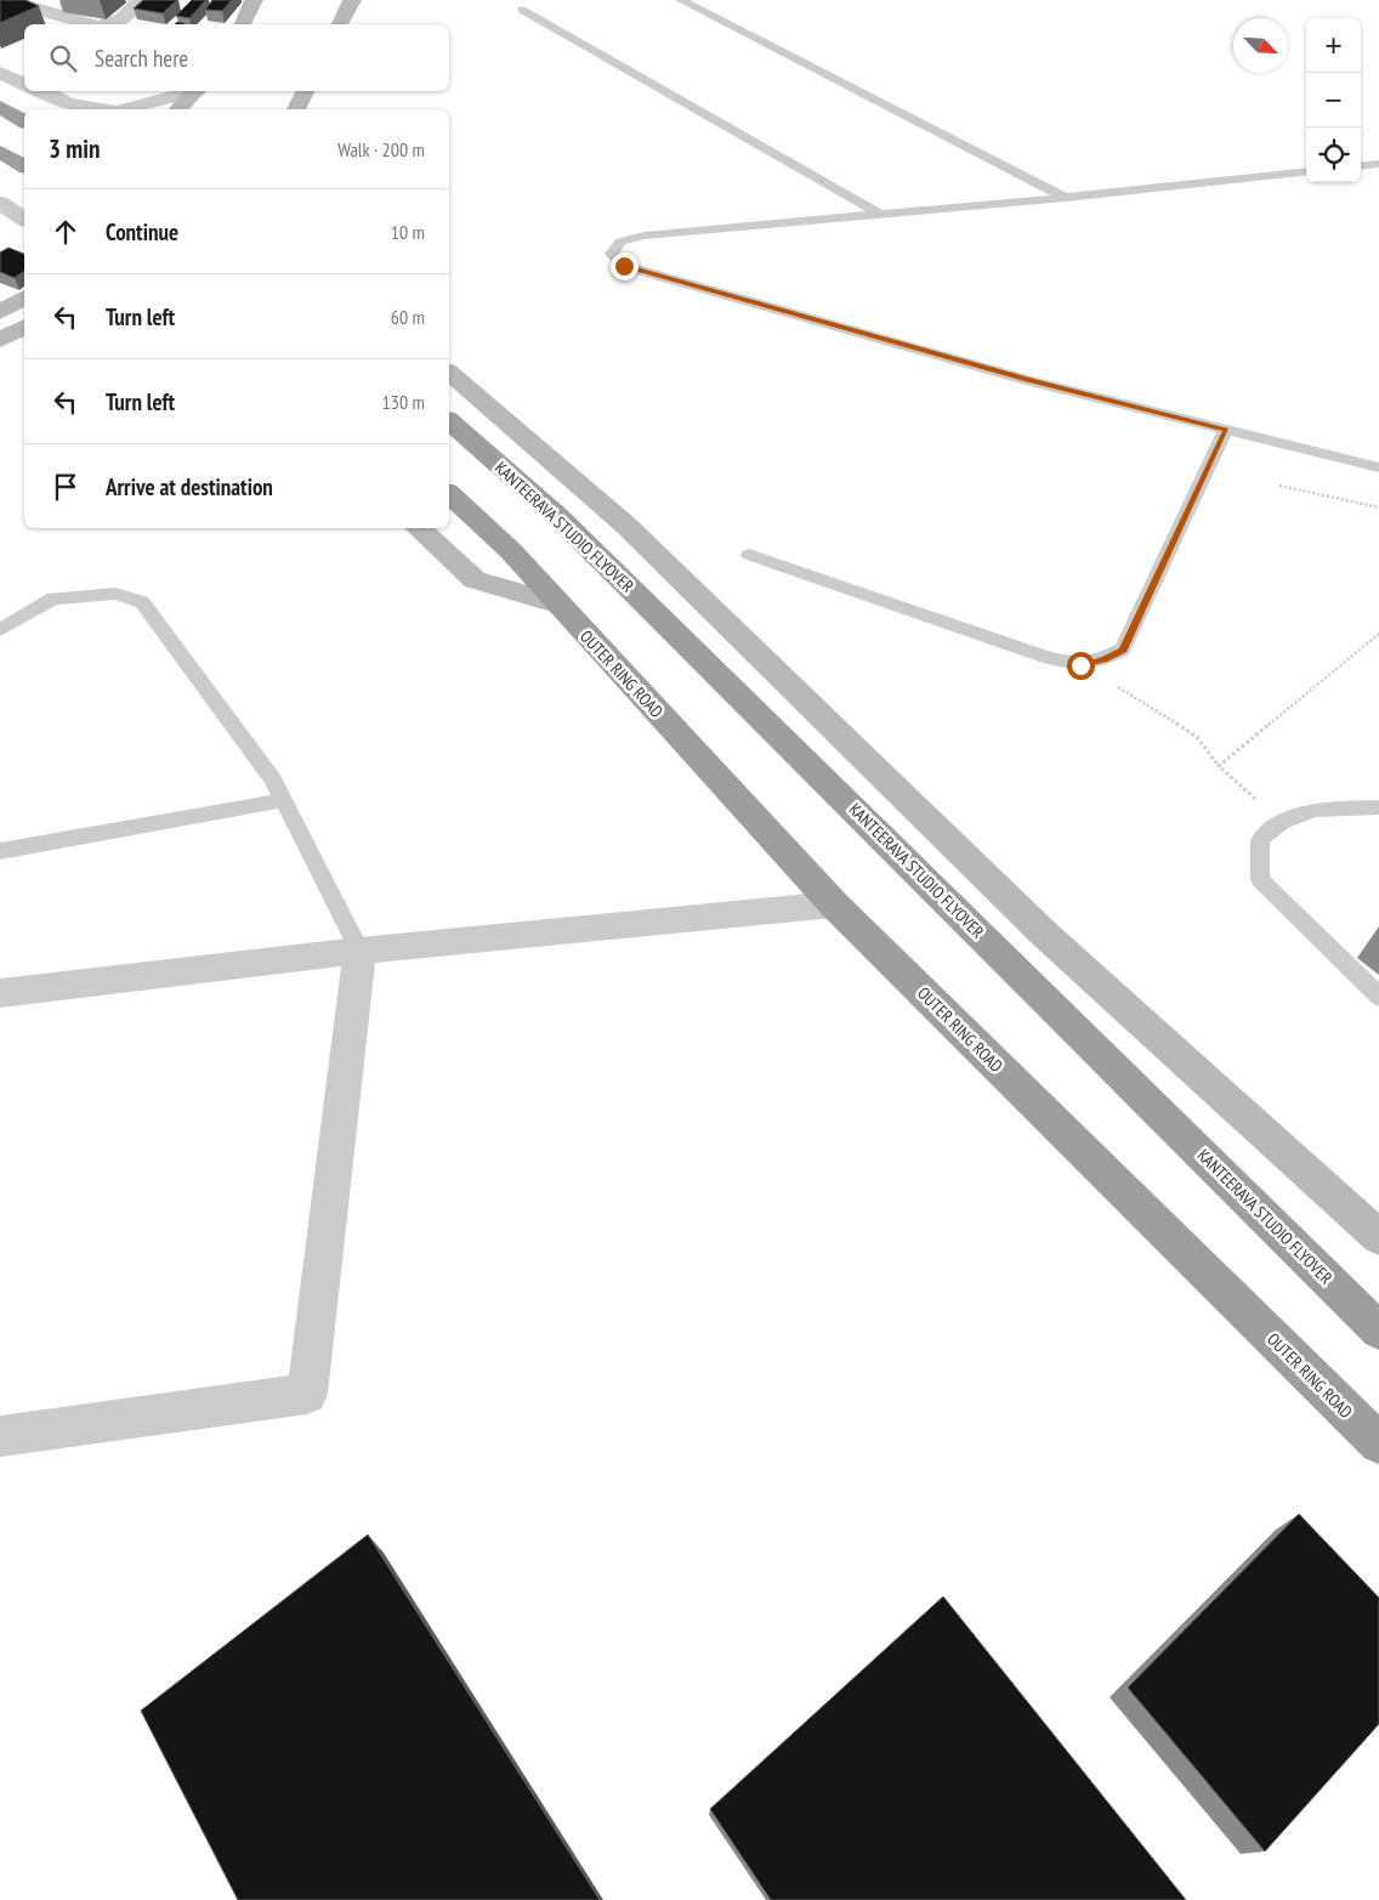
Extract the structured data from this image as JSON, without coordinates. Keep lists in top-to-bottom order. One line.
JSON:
{"streets":{"highway":["KANTEERAVA STUDIO FLYOVER","OUTER RING ROAD"]},"north":"bottom right","page":{"map_buttons":["+","−"],"search":"Search here","heading":["3 min","Walk · 200 m"],"list":[["Continue","10 m"],["Turn left","60 m"],["Turn left","130 m"],"Arrive at destination"]}}
